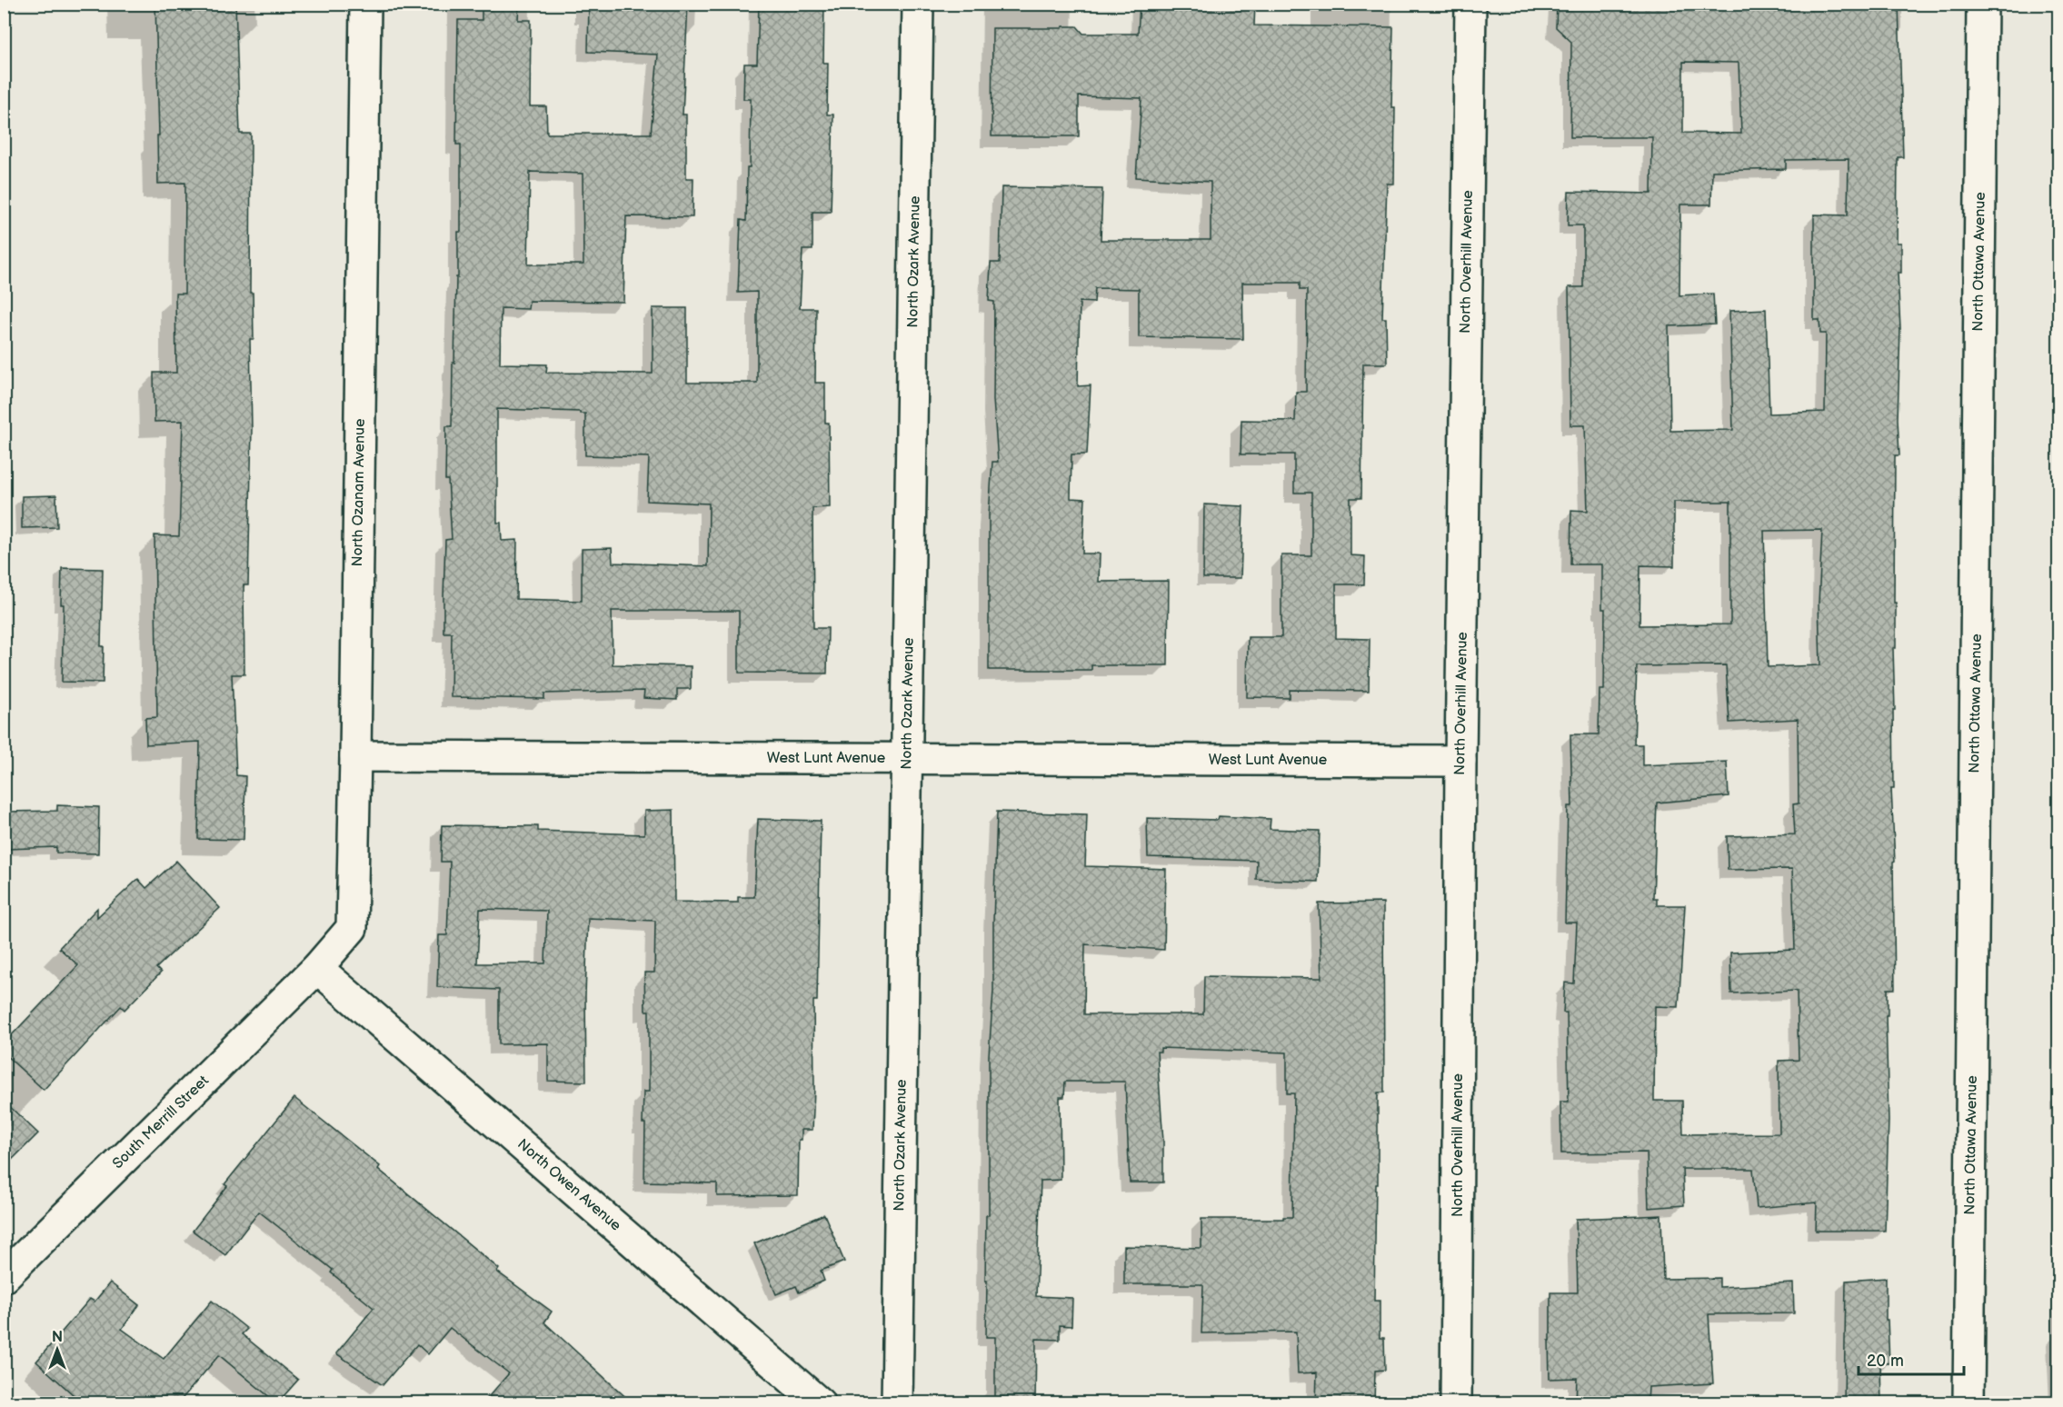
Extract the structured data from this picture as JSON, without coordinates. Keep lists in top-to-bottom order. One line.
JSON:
{"streets":{"street":["North Ozark Avenue","North Overhill Avenue","North Ottawa Avenue","North Ozanam Avenue","West Lunt Avenue","South Merrill Street","North Owen Avenue"]},"crossings":[["North Ozark Avenue","West Lunt Avenue"],["North Overhill Avenue","West Lunt Avenue"],["North Ozanam Avenue","West Lunt Avenue"],["North Ozanam Avenue","South Merrill Street"],["North Ozanam Avenue","North Owen Avenue"],["South Merrill Street","North Owen Avenue"]],"scale_bar":"20 m","north":"top"}
